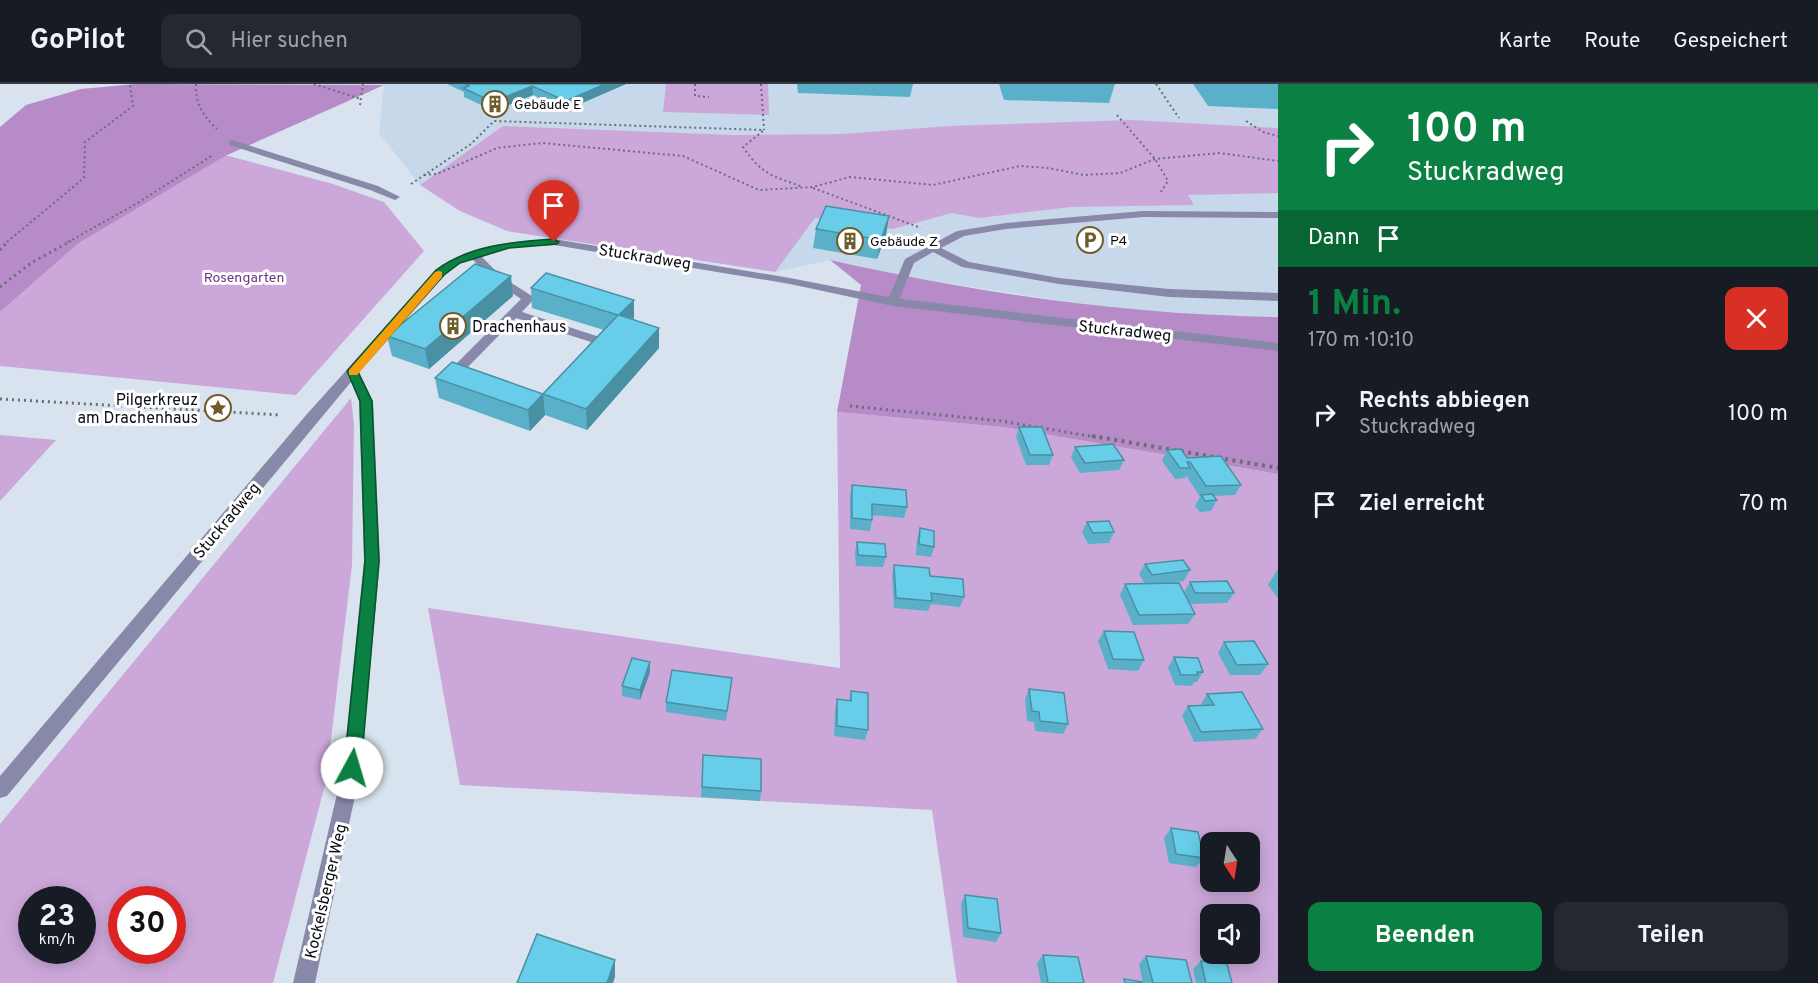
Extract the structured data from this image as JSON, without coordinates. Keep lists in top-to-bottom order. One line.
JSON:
{"streets":{"street":["Stuckradweg","Kockelsberger Weg"]},"crossings":[["Stuckradweg","Kockelsberger Weg"]],"parks":["Rosengarten"],"places":{"building":["Gebäude E","Gebäude Z","Drachenhaus"],"parking":["P4"],"place":["Pilgerkreuz am Drachenhaus"]},"north":"bottom","page":{"header":"GoPilot","search":"Hier suchen","nav":["Karte","Route","Gespeichert"],"turn":["100 m","Stuckradweg"],"then":"Dann","heading":["1 Min.","170 m · 10:10"],"list":[{"name":"Rechts abbiegen","note":"Stuckradweg","value":"100 m"},{"name":"Ziel erreicht","value":"70 m"}],"speed":"23 km/h","limit":"30","buttons":["Beenden","Teilen"]}}
